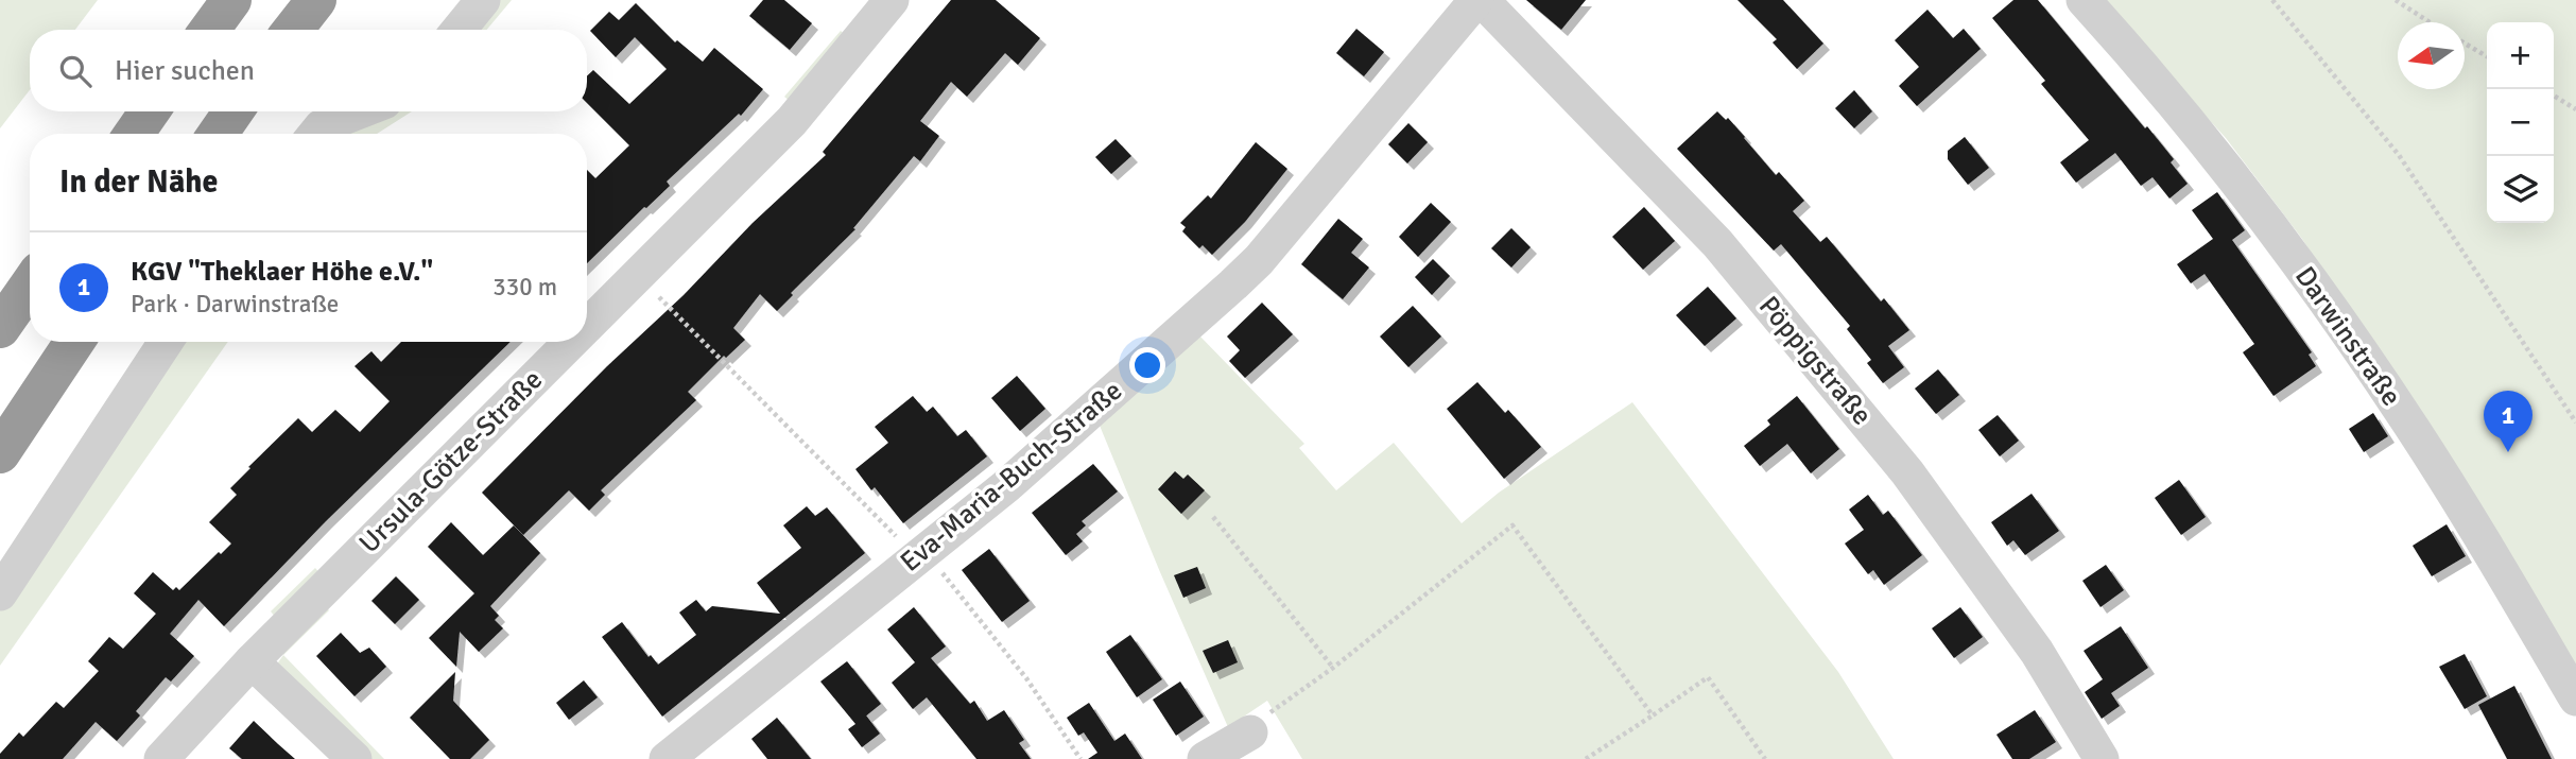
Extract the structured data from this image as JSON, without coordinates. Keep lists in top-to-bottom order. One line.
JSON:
{"streets":{"street":["Darwinstraße","Pöppigstraße","Ursula-Götze-Straße","Eva-Maria-Buch-Straße"]},"crossings":[["Pöppigstraße","Eva-Maria-Buch-Straße"]],"north":"left","page":{"map_buttons":["+","−"],"search":"Hier suchen","heading":"In der Nähe","list":[{"mark":"1","name":"KGV \"Theklaer Höhe e.V.\"","note":"Park · Darwinstraße","value":"330 m"}],"pins":"1"}}
